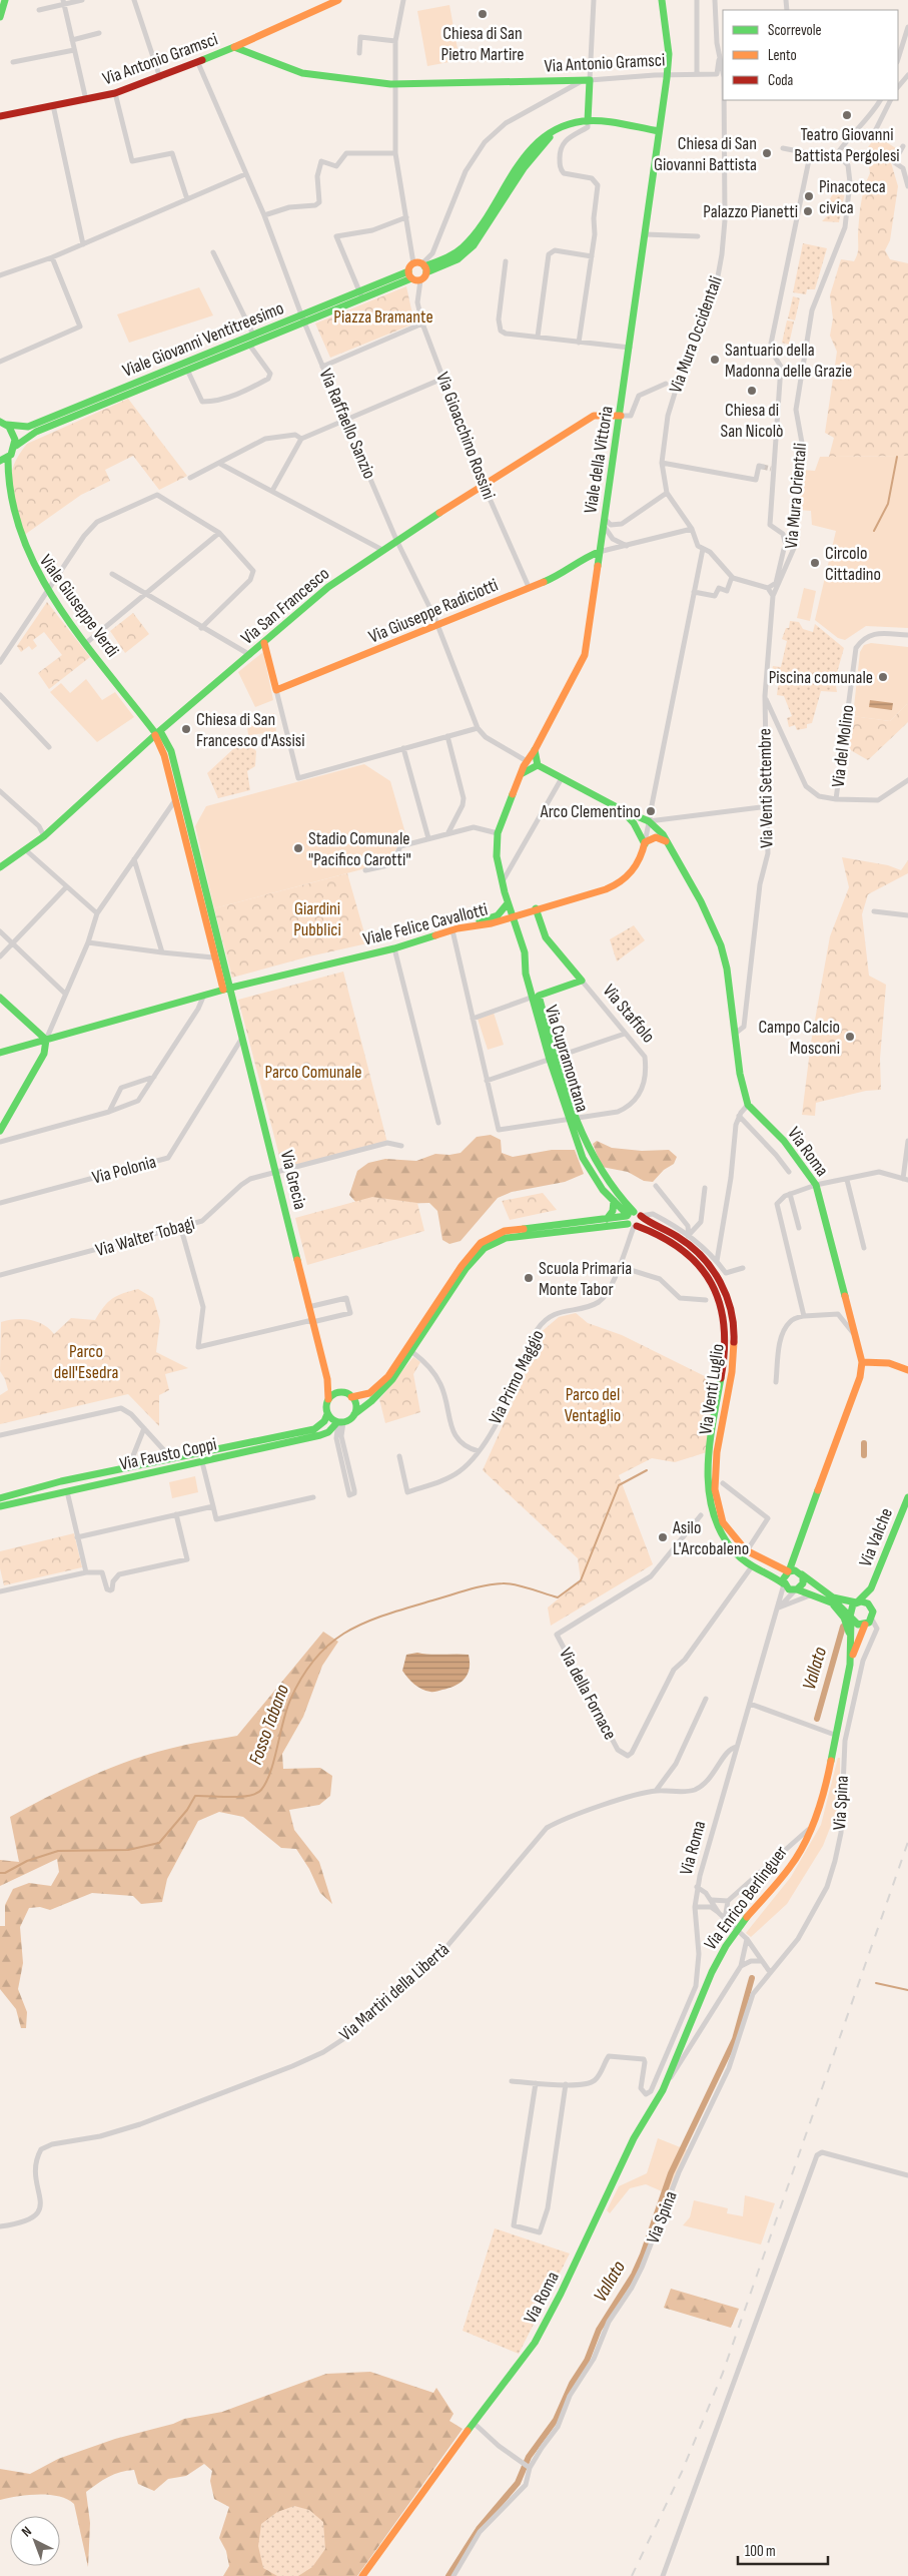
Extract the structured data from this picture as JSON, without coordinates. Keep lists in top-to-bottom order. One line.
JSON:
{"streets":{"main road":["Via Antonio Gramsci","Viale Giovanni Ventitreesimo","Viale della Vittoria","Viale Giuseppe Verdi","Via San Francesco","Via Giuseppe Radiciotti","Viale Felice Cavallotti","Via Staffolo","Via Cupramontana","Via Roma","Via Grecia","Via Venti Luglio","Via Fausto Coppi","Via Valche","Via Enrico Berlinguer"],"street":["Via Mura Occidentali","Via Raffaello Sanzio","Via Gioacchino Rossini","Via Mura Orientali","Via del Molino","Via Venti Settembre","Via Polonia","Via Walter Tobagi","Via Primo Maggio","Via della Fornace","Via Spina","Via Martiri della Libertà"]},"crossings":[["Via Antonio Gramsci","Via Mura Occidentali"],["Via Antonio Gramsci","Via Raffaello Sanzio"],["Via Mura Occidentali","Viale Felice Cavallotti"],["Viale Giovanni Ventitreesimo","Via Raffaello Sanzio"],["Viale Giovanni Ventitreesimo","Viale Giuseppe Verdi"],["Via Raffaello Sanzio","Viale della Vittoria"],["Via Raffaello Sanzio","Via San Francesco"],["Via Raffaello Sanzio","Via Giuseppe Radiciotti"],["Via Gioacchino Rossini","Via San Francesco"],["Via Gioacchino Rossini","Via Giuseppe Radiciotti"],["Viale della Vittoria","Via San Francesco"],["Viale della Vittoria","Via Giuseppe Radiciotti"],["Viale della Vittoria","Viale Felice Cavallotti"],["Viale della Vittoria","Via Cupramontana"],["Via Mura Orientali","Via Venti Settembre"],["Viale Giuseppe Verdi","Via San Francesco"],["Viale Giuseppe Verdi","Viale Felice Cavallotti"],["Viale Giuseppe Verdi","Via Grecia"],["Via del Molino","Via Venti Settembre"],["Viale Felice Cavallotti","Via Staffolo"],["Viale Felice Cavallotti","Via Cupramontana"],["Viale Felice Cavallotti","Via Grecia"],["Via Cupramontana","Via Primo Maggio"],["Via Cupramontana","Via Venti Luglio"],["Via Roma","Via Venti Luglio"],["Via Roma","Via Enrico Berlinguer"],["Via Roma","Via Martiri della Libertà"],["Via Polonia","Via Grecia"],["Via Grecia","Via Walter Tobagi"],["Via Grecia","Via Venti Luglio"],["Via Grecia","Via Fausto Coppi"],["Via Primo Maggio","Via Venti Luglio"],["Via Venti Luglio","Via Fausto Coppi"],["Via Venti Luglio","Via della Fornace"],["Via Valche","Via Spina"],["Via Valche","Via Enrico Berlinguer"],["Via Spina","Via Enrico Berlinguer"]],"water":["Vallato","Fosso Tabano"],"parks":["Piazza Bramante","Giardini Pubblici","Parco Comunale","Parco dell'Esedra","Parco del Ventaglio"],"places":["Chiesa di San Pietro Martire","Teatro Giovanni Battista Pergolesi","Chiesa di San Giovanni Battista","Pinacoteca civica","Palazzo Pianetti","Santuario della Madonna delle Grazie","Chiesa di San Nicolò","Circolo Cittadino","Piscina comunale","Chiesa di San Francesco d'Assisi","Arco Clementino","Stadio Comunale \"Pacifico Carotti\"","Campo Calcio Mosconi","Scuola Primaria Monte Tabor","Asilo L'Arcobaleno"],"legend":["Scorrevole","Lento","Coda"],"scale_bar":"100 m","north":"top left"}
